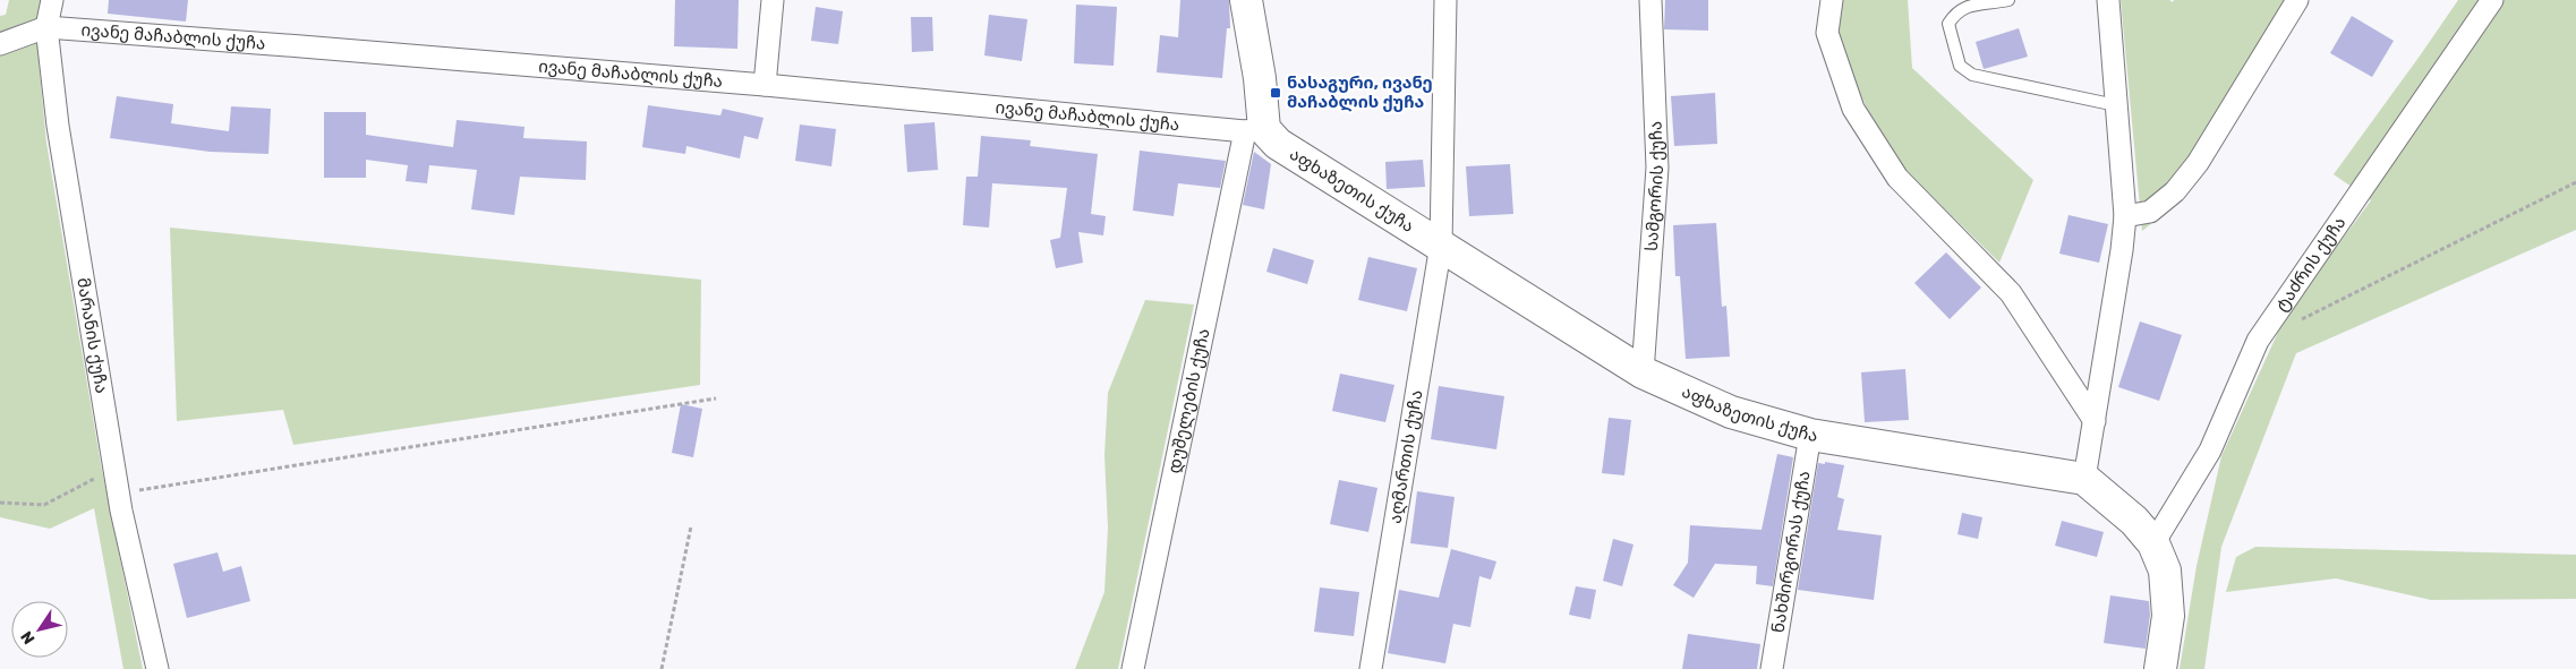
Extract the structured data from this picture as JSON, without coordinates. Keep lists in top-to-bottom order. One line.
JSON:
{"streets":{"street":["ივანე მაჩაბლის ქუჩა","სამგორის ქუჩა","აფხაზეთის ქუჩა","ტაძრის ქუჩა","მარანის ქუჩა","დუშელების ქუჩა","აღმართის ქუჩა","ნახშირგორას ქუჩა"]},"crossings":[["ივანე მაჩაბლის ქუჩა","აფხაზეთის ქუჩა"],["ივანე მაჩაბლის ქუჩა","მარანის ქუჩა"],["ივანე მაჩაბლის ქუჩა","დუშელების ქუჩა"],["სამგორის ქუჩა","აფხაზეთის ქუჩა"],["აფხაზეთის ქუჩა","დუშელების ქუჩა"],["აფხაზეთის ქუჩა","აღმართის ქუჩა"],["აფხაზეთის ქუჩა","ნახშირგორას ქუჩა"]],"places":{"transit":["ნასაგური, ივანე მაჩაბლის ქუჩა"]},"north":"bottom left"}
